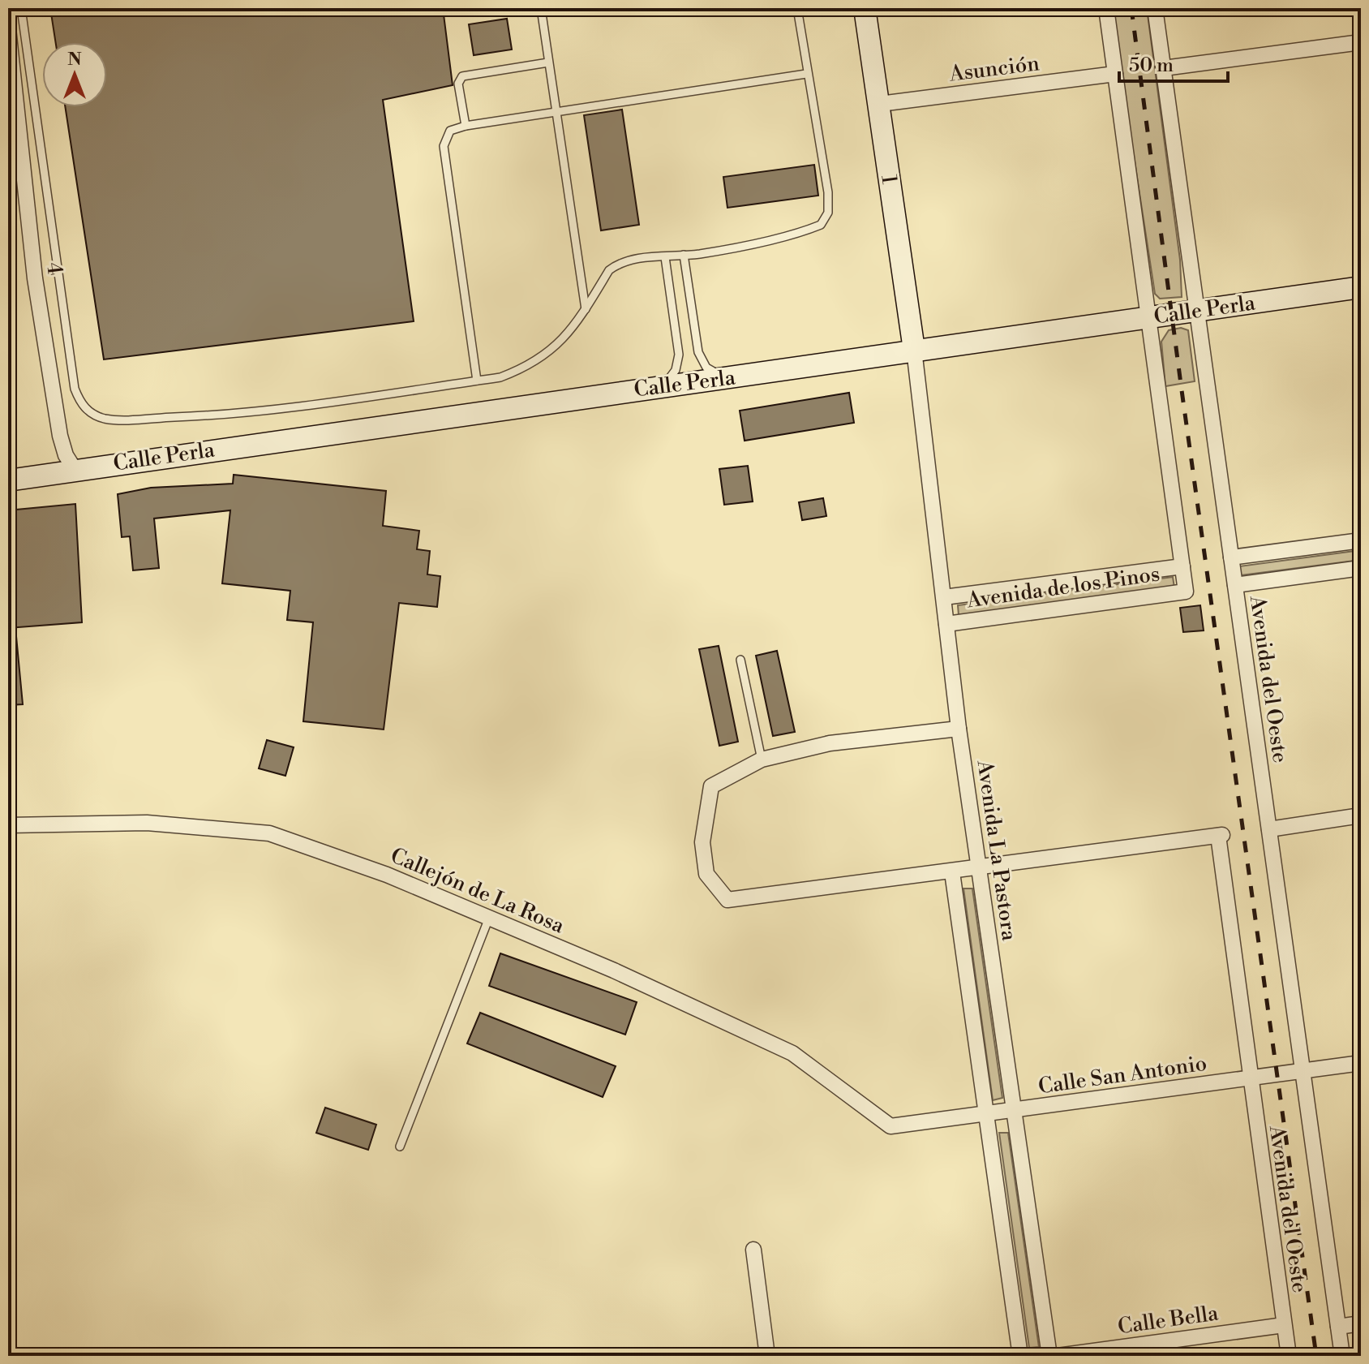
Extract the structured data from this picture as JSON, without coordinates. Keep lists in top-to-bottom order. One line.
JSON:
{"streets":{"main road":["1","Calle Perla"],"street":["Asunción","4","Avenida de los Pinos","Avenida del Oeste","Avenida La Pastora","Callejón de La Rosa","Calle San Antonio","Calle Bella"]},"crossings":[["Asunción","1"],["1","Calle Perla"],["1","Avenida La Pastora"],["4","Calle Perla"],["Calle Perla","Avenida del Oeste"],["Calle Perla","Avenida La Pastora"],["Avenida de los Pinos","Avenida La Pastora"],["Avenida del Oeste","Avenida La Pastora"],["Avenida del Oeste","Calle San Antonio"],["Avenida del Oeste","Calle Bella"],["Avenida La Pastora","Calle San Antonio"],["Callejón de La Rosa","Calle San Antonio"]],"scale_bar":"50 m","north":"top"}
